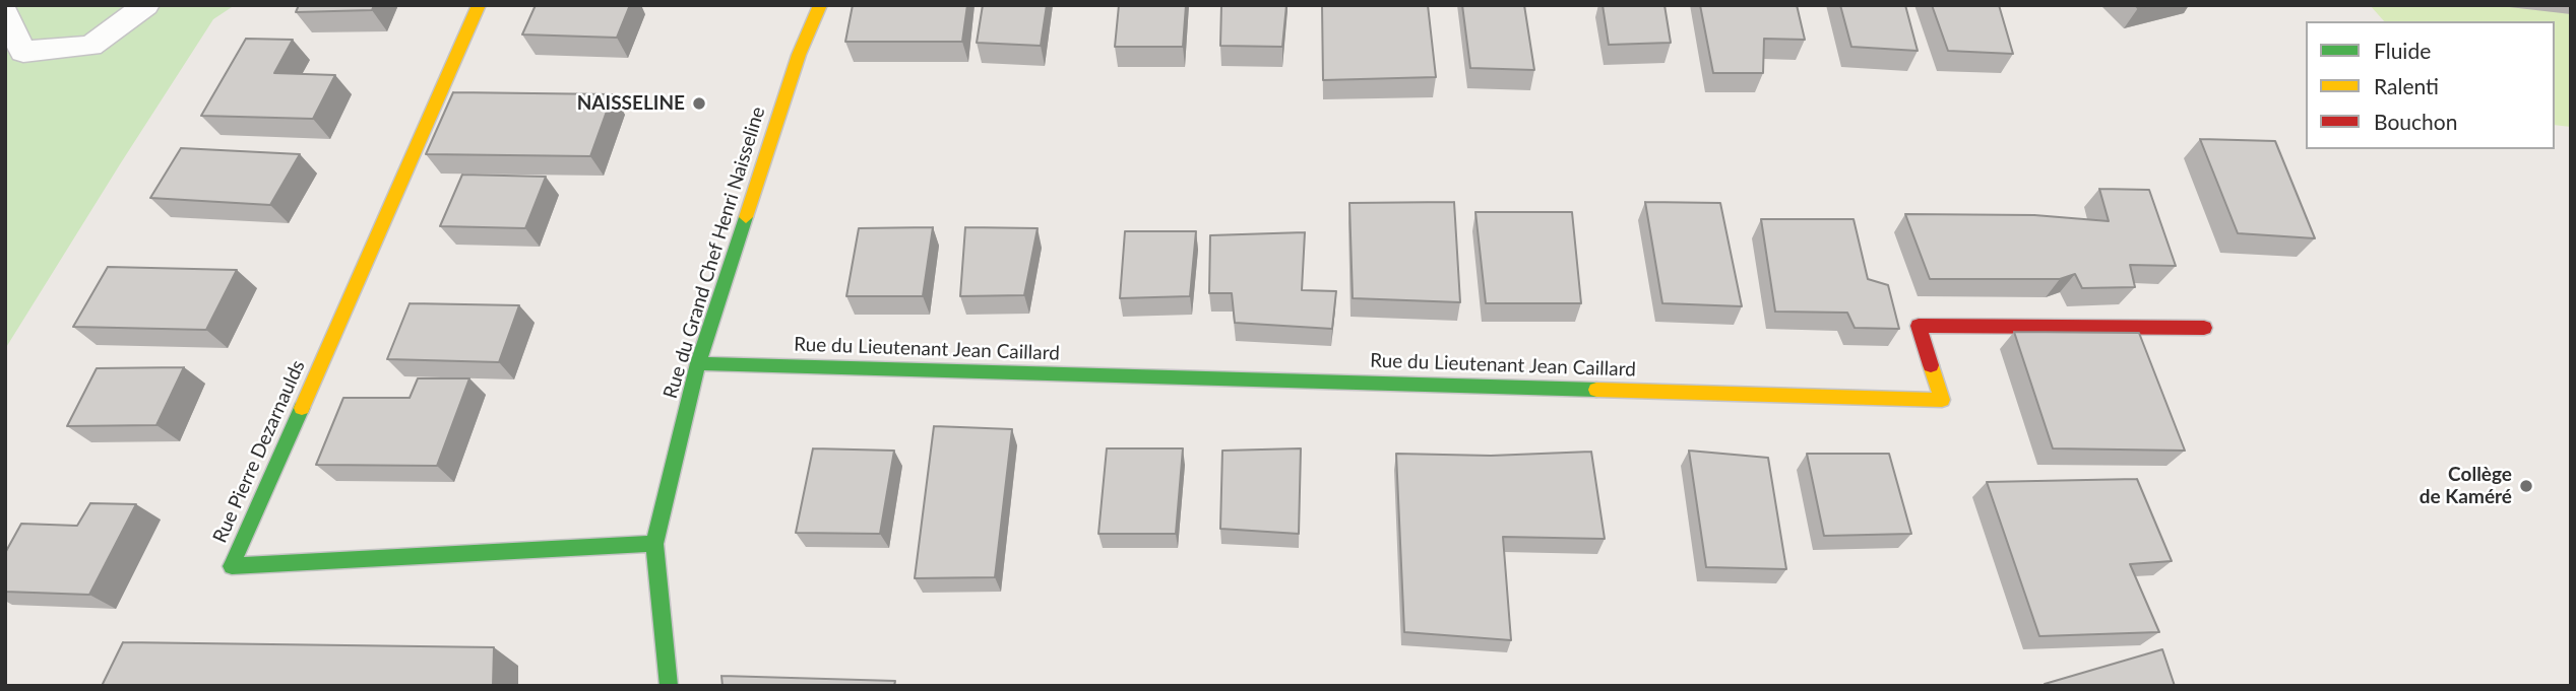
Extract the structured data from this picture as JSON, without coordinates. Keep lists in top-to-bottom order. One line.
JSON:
{"streets":{"street":["Rue du Grand Chef Henri Naisseline","Rue du Lieutenant Jean Caillard","Rue Pierre Dezarnaulds"]},"crossings":[["Rue du Grand Chef Henri Naisseline","Rue du Lieutenant Jean Caillard"],["Rue du Grand Chef Henri Naisseline","Rue Pierre Dezarnaulds"]],"places":["NAISSELINE","Collège de Kaméré"],"legend":["Fluide","Ralenti","Bouchon"]}
